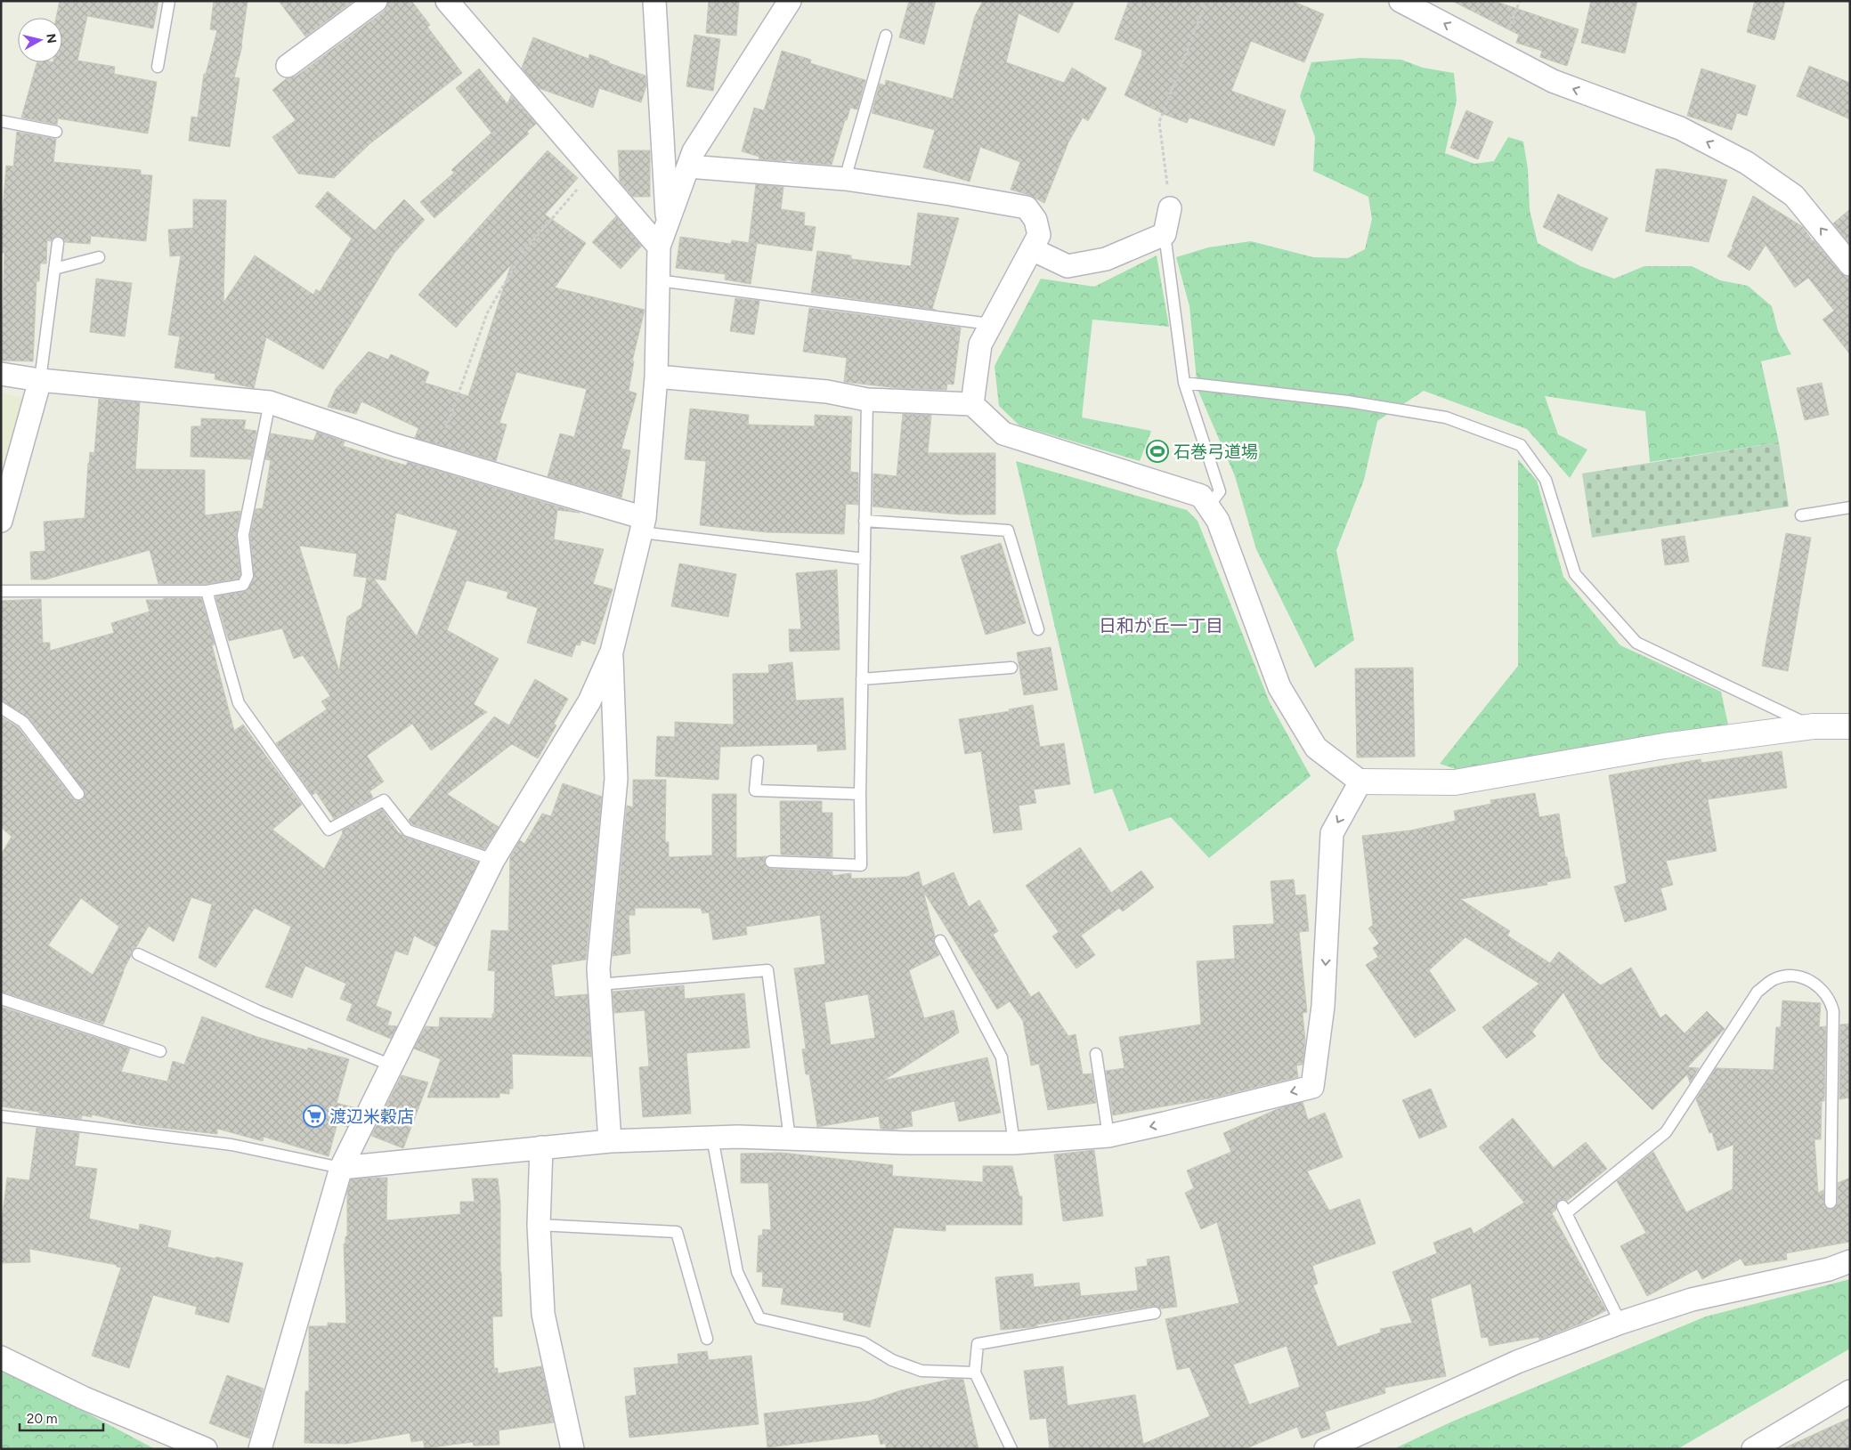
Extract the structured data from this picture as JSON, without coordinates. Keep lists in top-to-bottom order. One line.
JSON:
{"districts":["日和が丘一丁目"],"places":{"sports":["石巻弓道場"],"supermarket":["渡辺米穀店"]},"scale_bar":"20 m","north":"right"}
